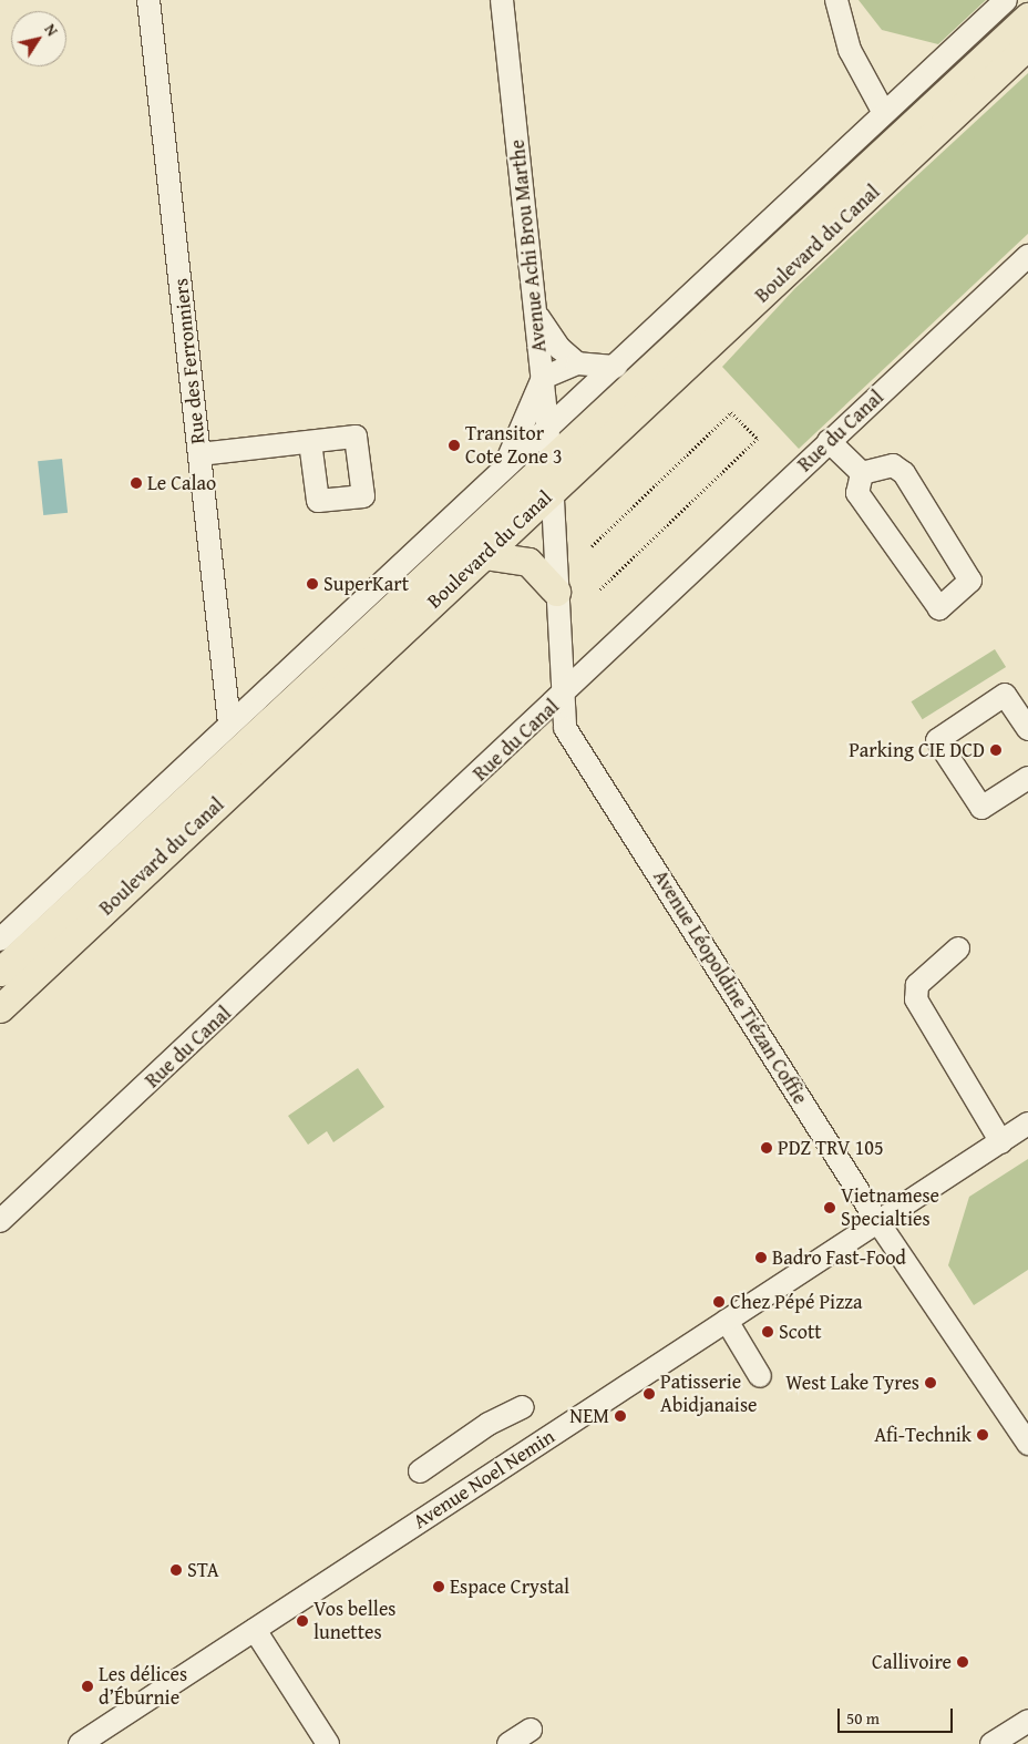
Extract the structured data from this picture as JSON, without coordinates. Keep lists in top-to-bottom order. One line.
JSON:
{"streets":{"main road":["Boulevard du Canal"],"street":["Avenue Achi Brou Marthe","Rue des Ferronniers","Rue du Canal","Avenue Léopoldine Tiézan Coffie","Avenue Noel Nemin"]},"crossings":[["Boulevard du Canal","Avenue Achi Brou Marthe"],["Boulevard du Canal","Avenue Léopoldine Tiézan Coffie"],["Avenue Achi Brou Marthe","Avenue Léopoldine Tiézan Coffie"],["Rue du Canal","Avenue Léopoldine Tiézan Coffie"],["Avenue Léopoldine Tiézan Coffie","Avenue Noel Nemin"]],"places":["Transitor Cote Zone 3","Le Calao","SuperKart","Parking CIE DCD","PDZ TRV 105","Vietnamese Specialties","Badro Fast-Food","Chez Pépé Pizza","Scott","West Lake Tyres","Patisserie Abidjanaise","NEM","Afi-Technik","STA","Espace Crystal","Vos belles lunettes","Callivoire","Les délices d’Éburnie"],"scale_bar":"50 m","north":"top right"}
